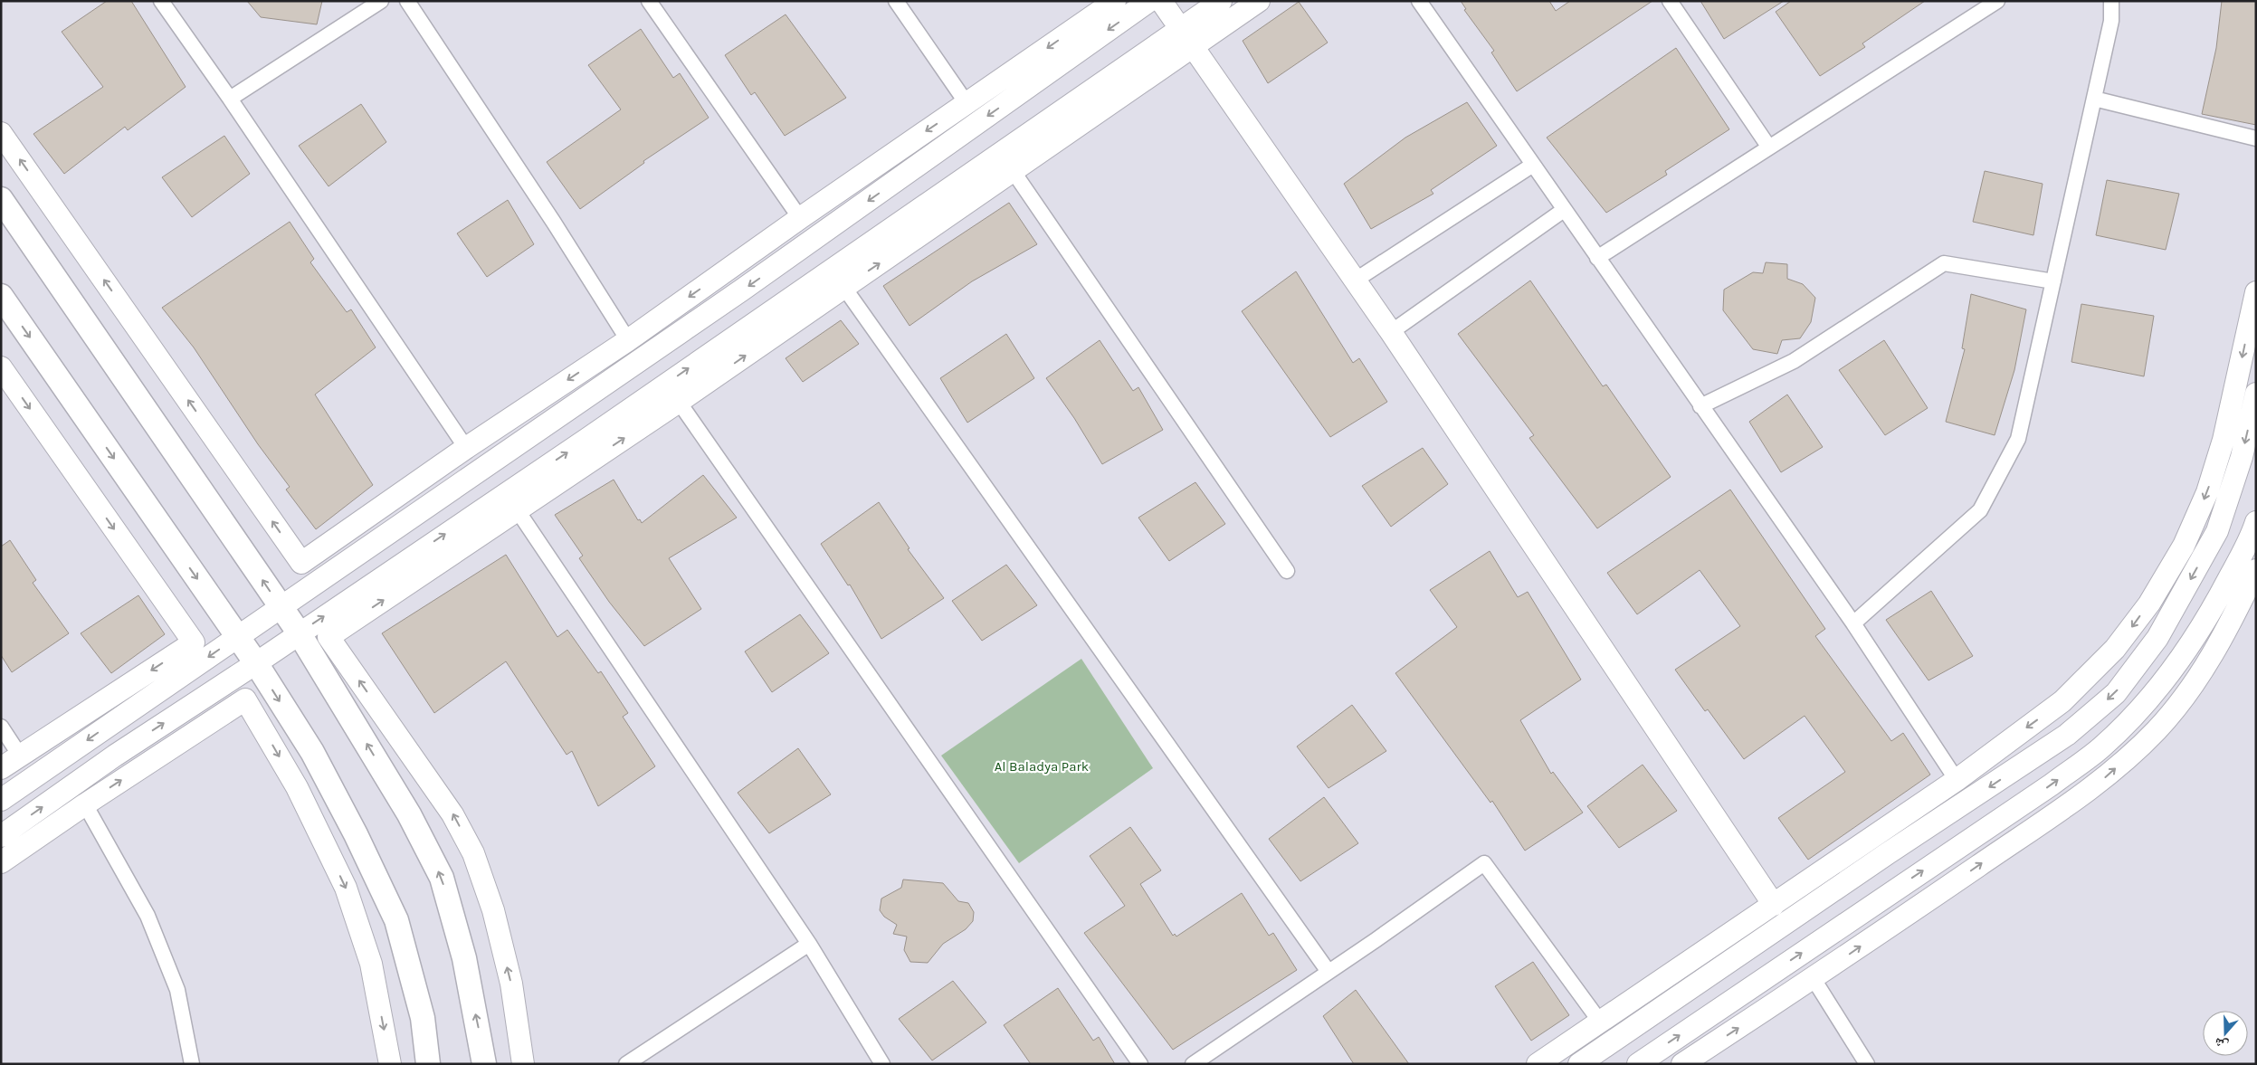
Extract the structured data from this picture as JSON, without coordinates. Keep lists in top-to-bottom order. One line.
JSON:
{"parks":["Al Baladya Park"],"north":"bottom"}
